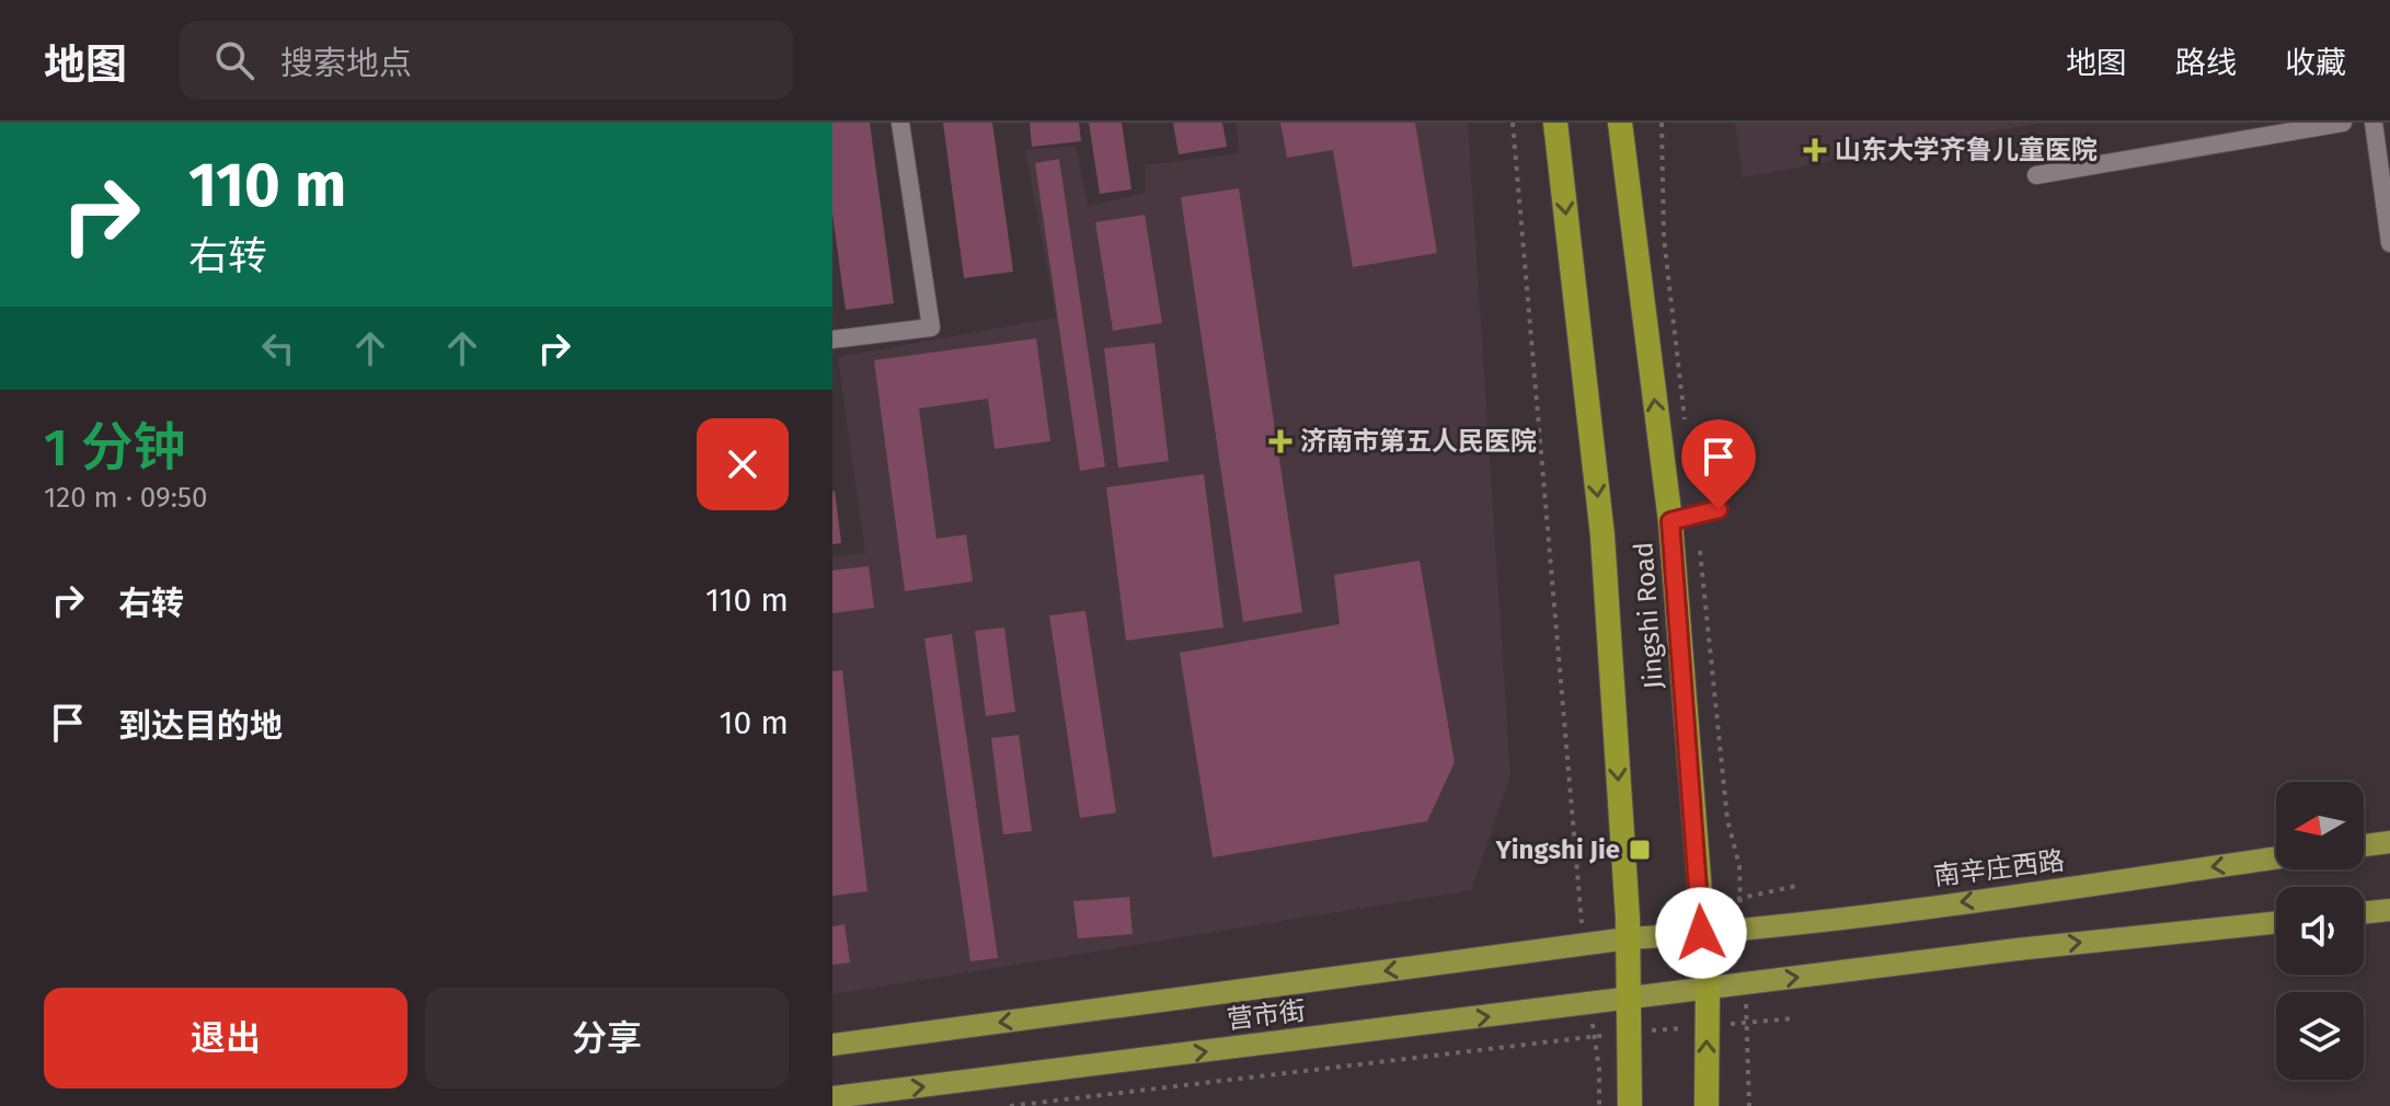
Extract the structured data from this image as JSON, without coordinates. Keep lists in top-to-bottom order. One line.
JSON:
{"streets":{"highway":["Jingshi Road"],"main road":["南辛庄西路","营市街"]},"crossings":[["Jingshi Road","南辛庄西路"],["Jingshi Road","营市街"],["南辛庄西路","营市街"]],"places":{"health":["山东大学齐鲁儿童医院","济南市第五人民医院"],"transit":["Yingshi Jie"]},"north":"left","page":{"header":"地图","search":"搜索地点","nav":["地图","路线","收藏"],"turn":["110 m","右转"],"heading":["1 分钟","120 m · 09:50"],"list":[{"name":"右转","value":"110 m"},{"name":"到达目的地","value":"10 m"}],"buttons":["退出","分享"]}}
